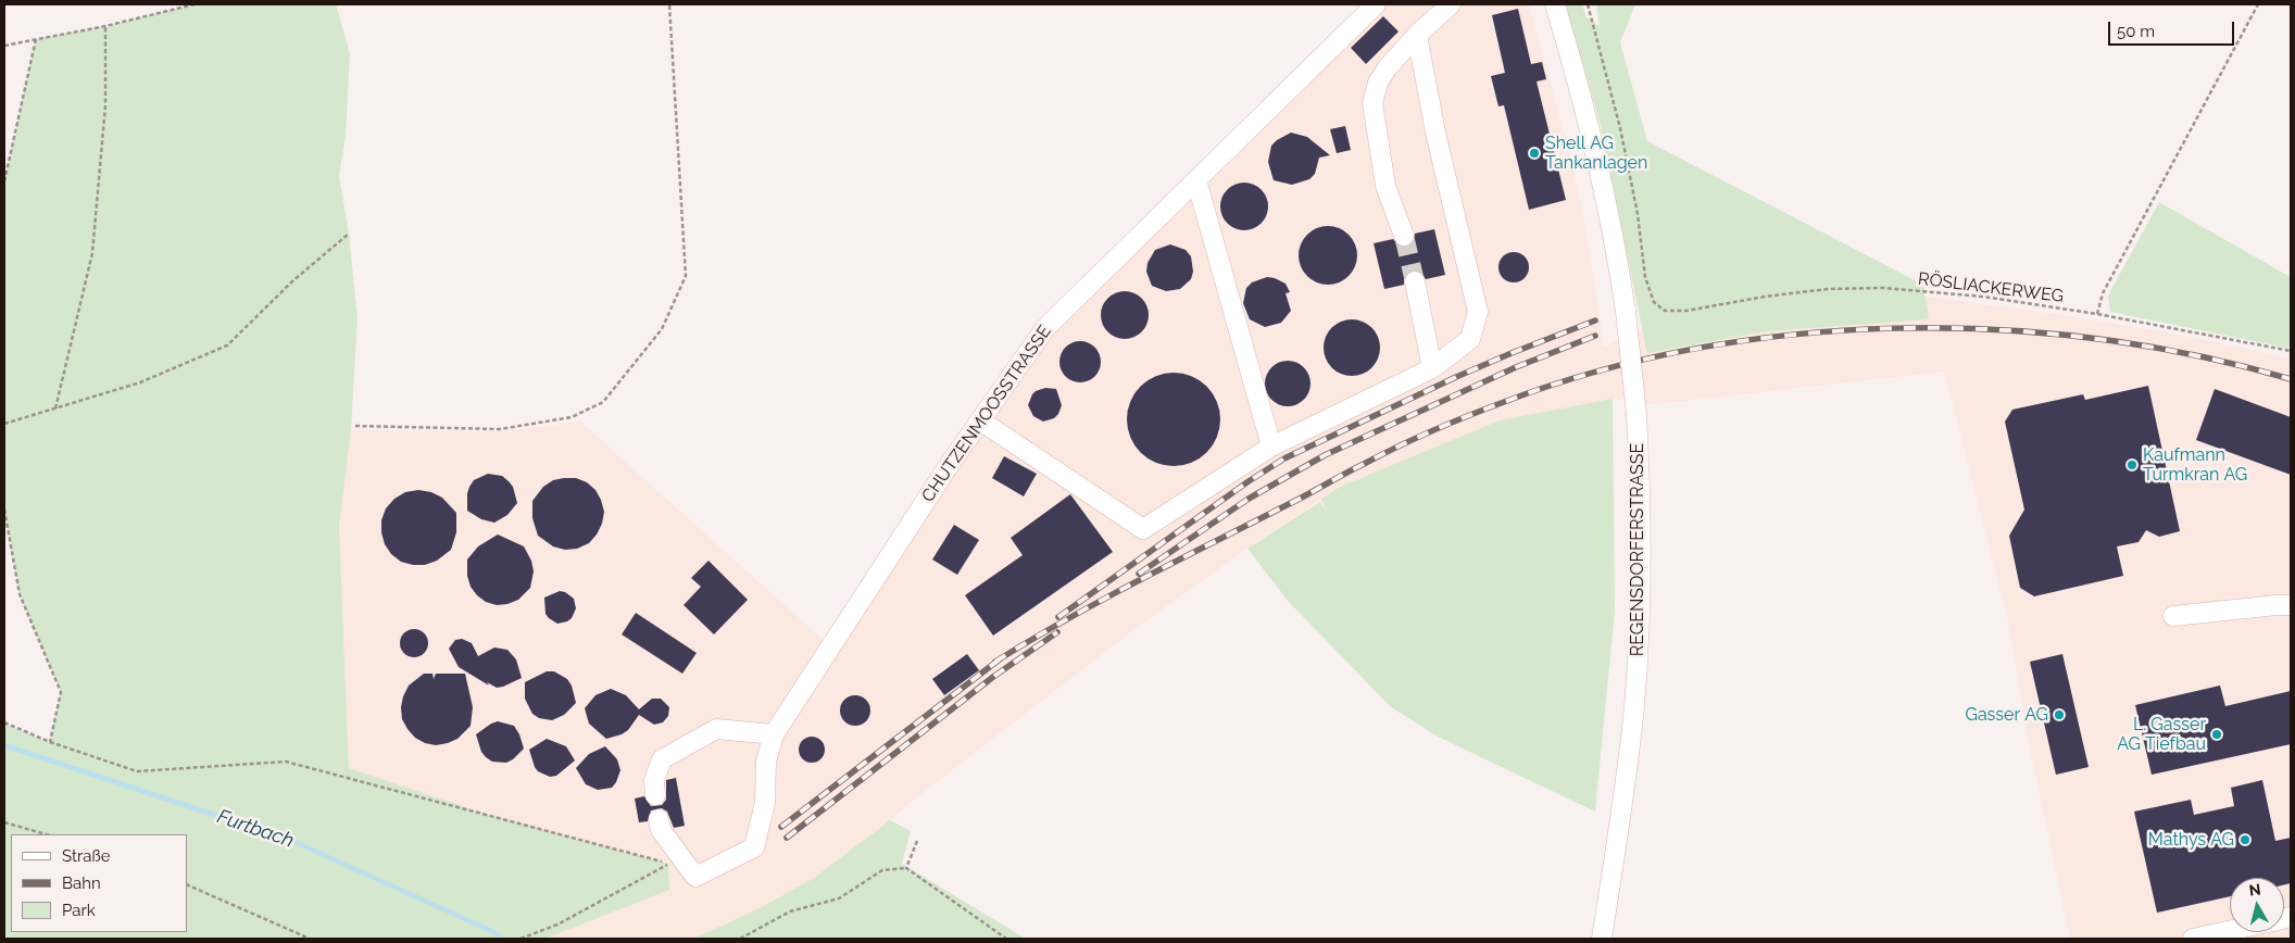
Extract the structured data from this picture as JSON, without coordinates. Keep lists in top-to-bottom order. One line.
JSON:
{"streets":{"street":["CHUTZENMOOSSTRASSE","REGENSDORFERSTRASSE"],"path":["RÖSLIACKERWEG"]},"water":["Furtbach"],"places":["Shell AG Tankanlagen","Kaufmann Turmkran AG","Gasser AG","L. Gasser AG Tiefbau","Mathys AG"],"legend":["Straße","Bahn","Park"],"scale_bar":"50 m","north":"top"}
